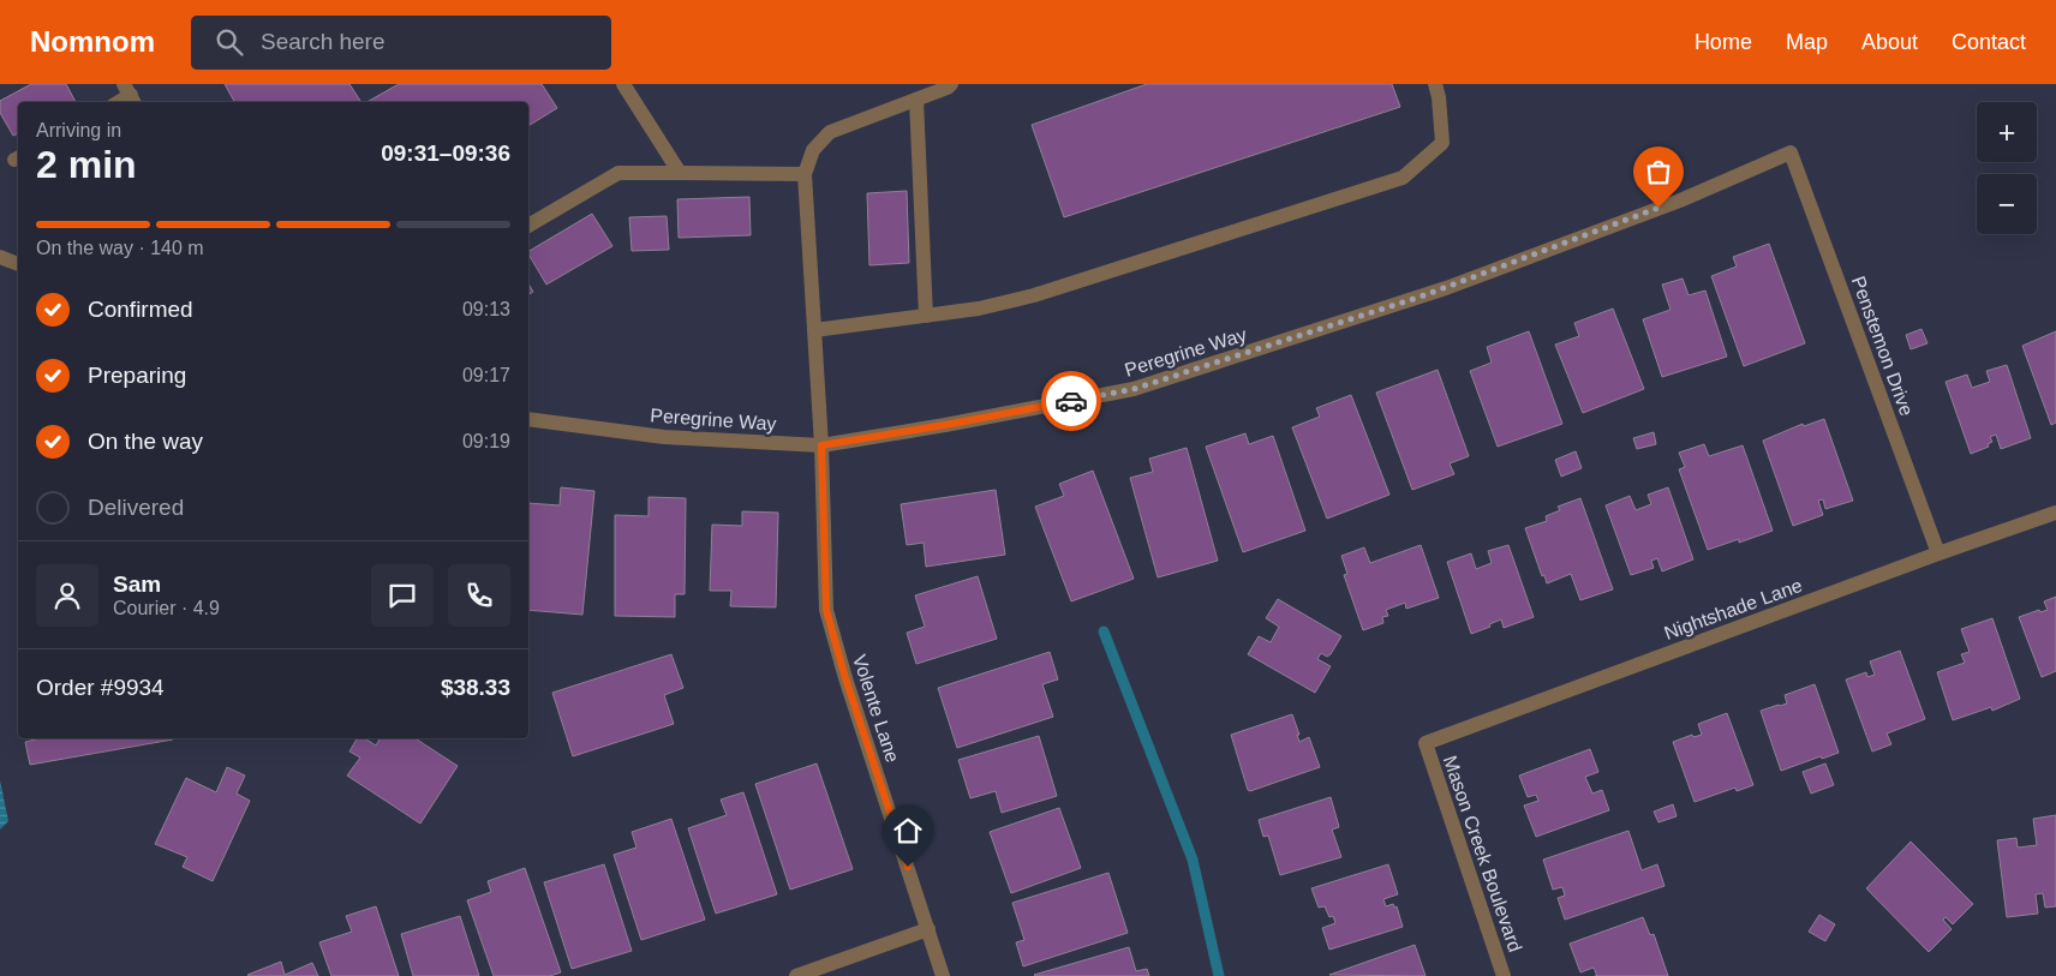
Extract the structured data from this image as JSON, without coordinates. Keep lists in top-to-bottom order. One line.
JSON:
{"streets":{"street":["Penstemon Drive","Peregrine Way","Nightshade Lane","Volente Lane","Mason Creek Boulevard"]},"crossings":[["Penstemon Drive","Peregrine Way"],["Penstemon Drive","Nightshade Lane"],["Peregrine Way","Volente Lane"],["Nightshade Lane","Mason Creek Boulevard"]],"page":{"header":"Nomnom","search":"Search here","nav":["Home","Map","About","Contact"],"map_buttons":["+","−"],"heading":["2 min","Arriving in","09:31–09:36"],"panel":["Sam","Courier · 4.9","Order #9934","$38.33"],"bar":"On the way · 140 m","list":[["Confirmed","09:13"],["Preparing","09:17"],["On the way","09:19"],"Delivered"]}}
